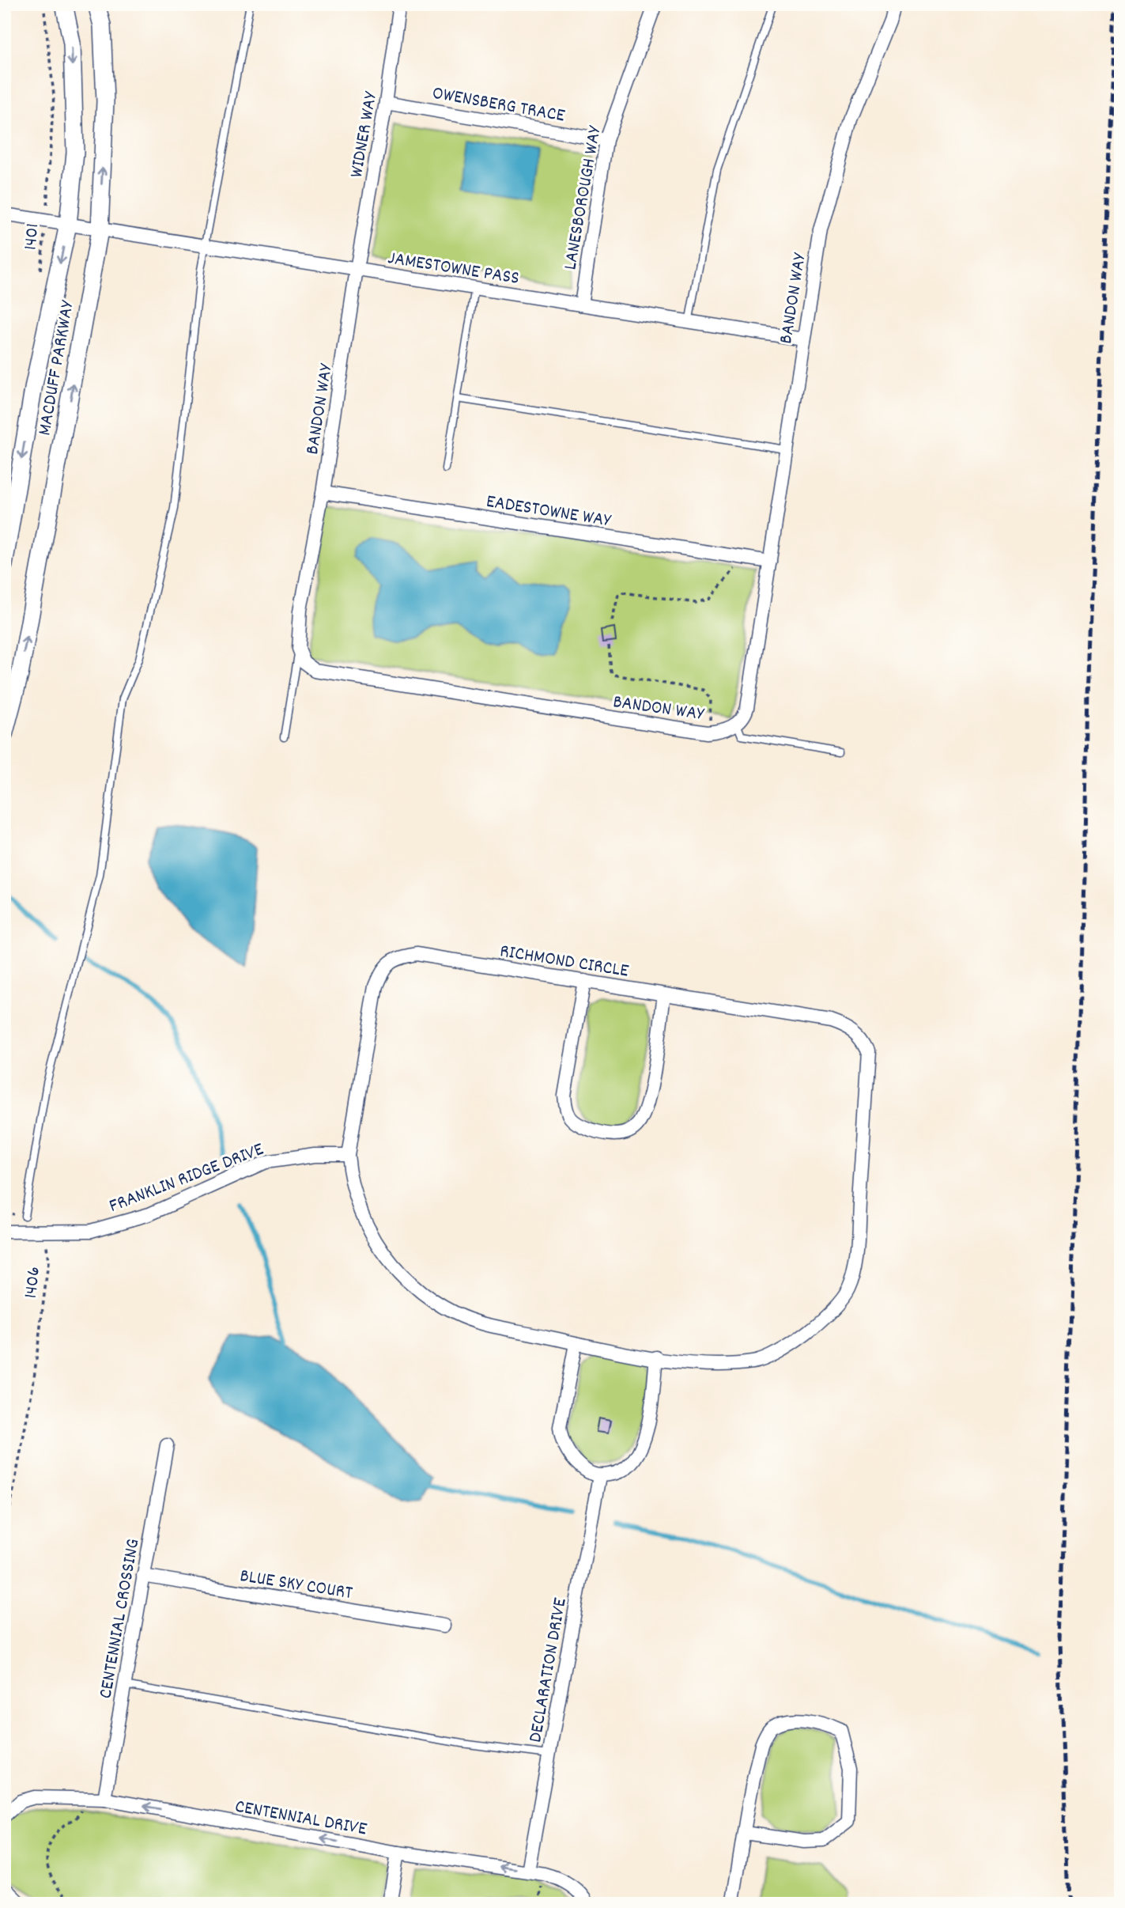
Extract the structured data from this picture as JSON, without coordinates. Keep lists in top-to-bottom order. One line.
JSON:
{"streets":{"street":["OWENSBERG TRACE","WIDNER WAY","LANESBOROUGH WAY","JAMESTOWNE PASS","BANDON WAY","MACDUFF PARKWAY","EADESTOWNE WAY","RICHMOND CIRCLE","FRANKLIN RIDGE DRIVE","BLUE SKY COURT","CENTENNIAL CROSSING","DECLARATION DRIVE","CENTENNIAL DRIVE"],"path":["1401","1406"]},"crossings":[["OWENSBERG TRACE","WIDNER WAY"],["OWENSBERG TRACE","LANESBOROUGH WAY"],["WIDNER WAY","JAMESTOWNE PASS"],["WIDNER WAY","BANDON WAY"],["LANESBOROUGH WAY","JAMESTOWNE PASS"],["1401","JAMESTOWNE PASS"],["JAMESTOWNE PASS","BANDON WAY"],["JAMESTOWNE PASS","MACDUFF PARKWAY"],["BANDON WAY","EADESTOWNE WAY"],["RICHMOND CIRCLE","FRANKLIN RIDGE DRIVE"],["FRANKLIN RIDGE DRIVE","1406"],["BLUE SKY COURT","CENTENNIAL CROSSING"],["CENTENNIAL CROSSING","CENTENNIAL DRIVE"],["DECLARATION DRIVE","CENTENNIAL DRIVE"]],"one_way":["CENTENNIAL DRIVE"]}
